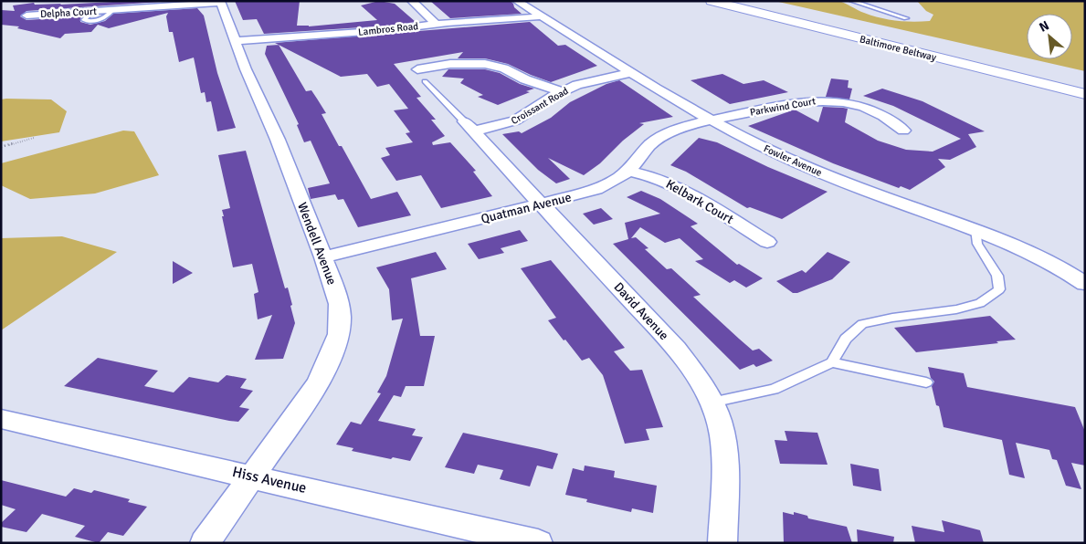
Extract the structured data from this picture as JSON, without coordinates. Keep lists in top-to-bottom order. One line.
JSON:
{"streets":{"highway":["Baltimore Beltway"],"street":["Delpha Court","Lambros Road","Croissant Road","Parkwind Court","Fowler Avenue","Kelbark Court","Quatman Avenue","Wendell Avenue","David Avenue","Hiss Avenue"]},"crossings":[["Delpha Court","Wendell Avenue"],["Lambros Road","Fowler Avenue"],["Lambros Road","Wendell Avenue"],["Croissant Road","Fowler Avenue"],["Croissant Road","David Avenue"],["Parkwind Court","Fowler Avenue"],["Parkwind Court","Quatman Avenue"],["Fowler Avenue","Quatman Avenue"],["Kelbark Court","Quatman Avenue"],["Quatman Avenue","Wendell Avenue"],["Quatman Avenue","David Avenue"],["Wendell Avenue","Hiss Avenue"]],"north":"top left"}
